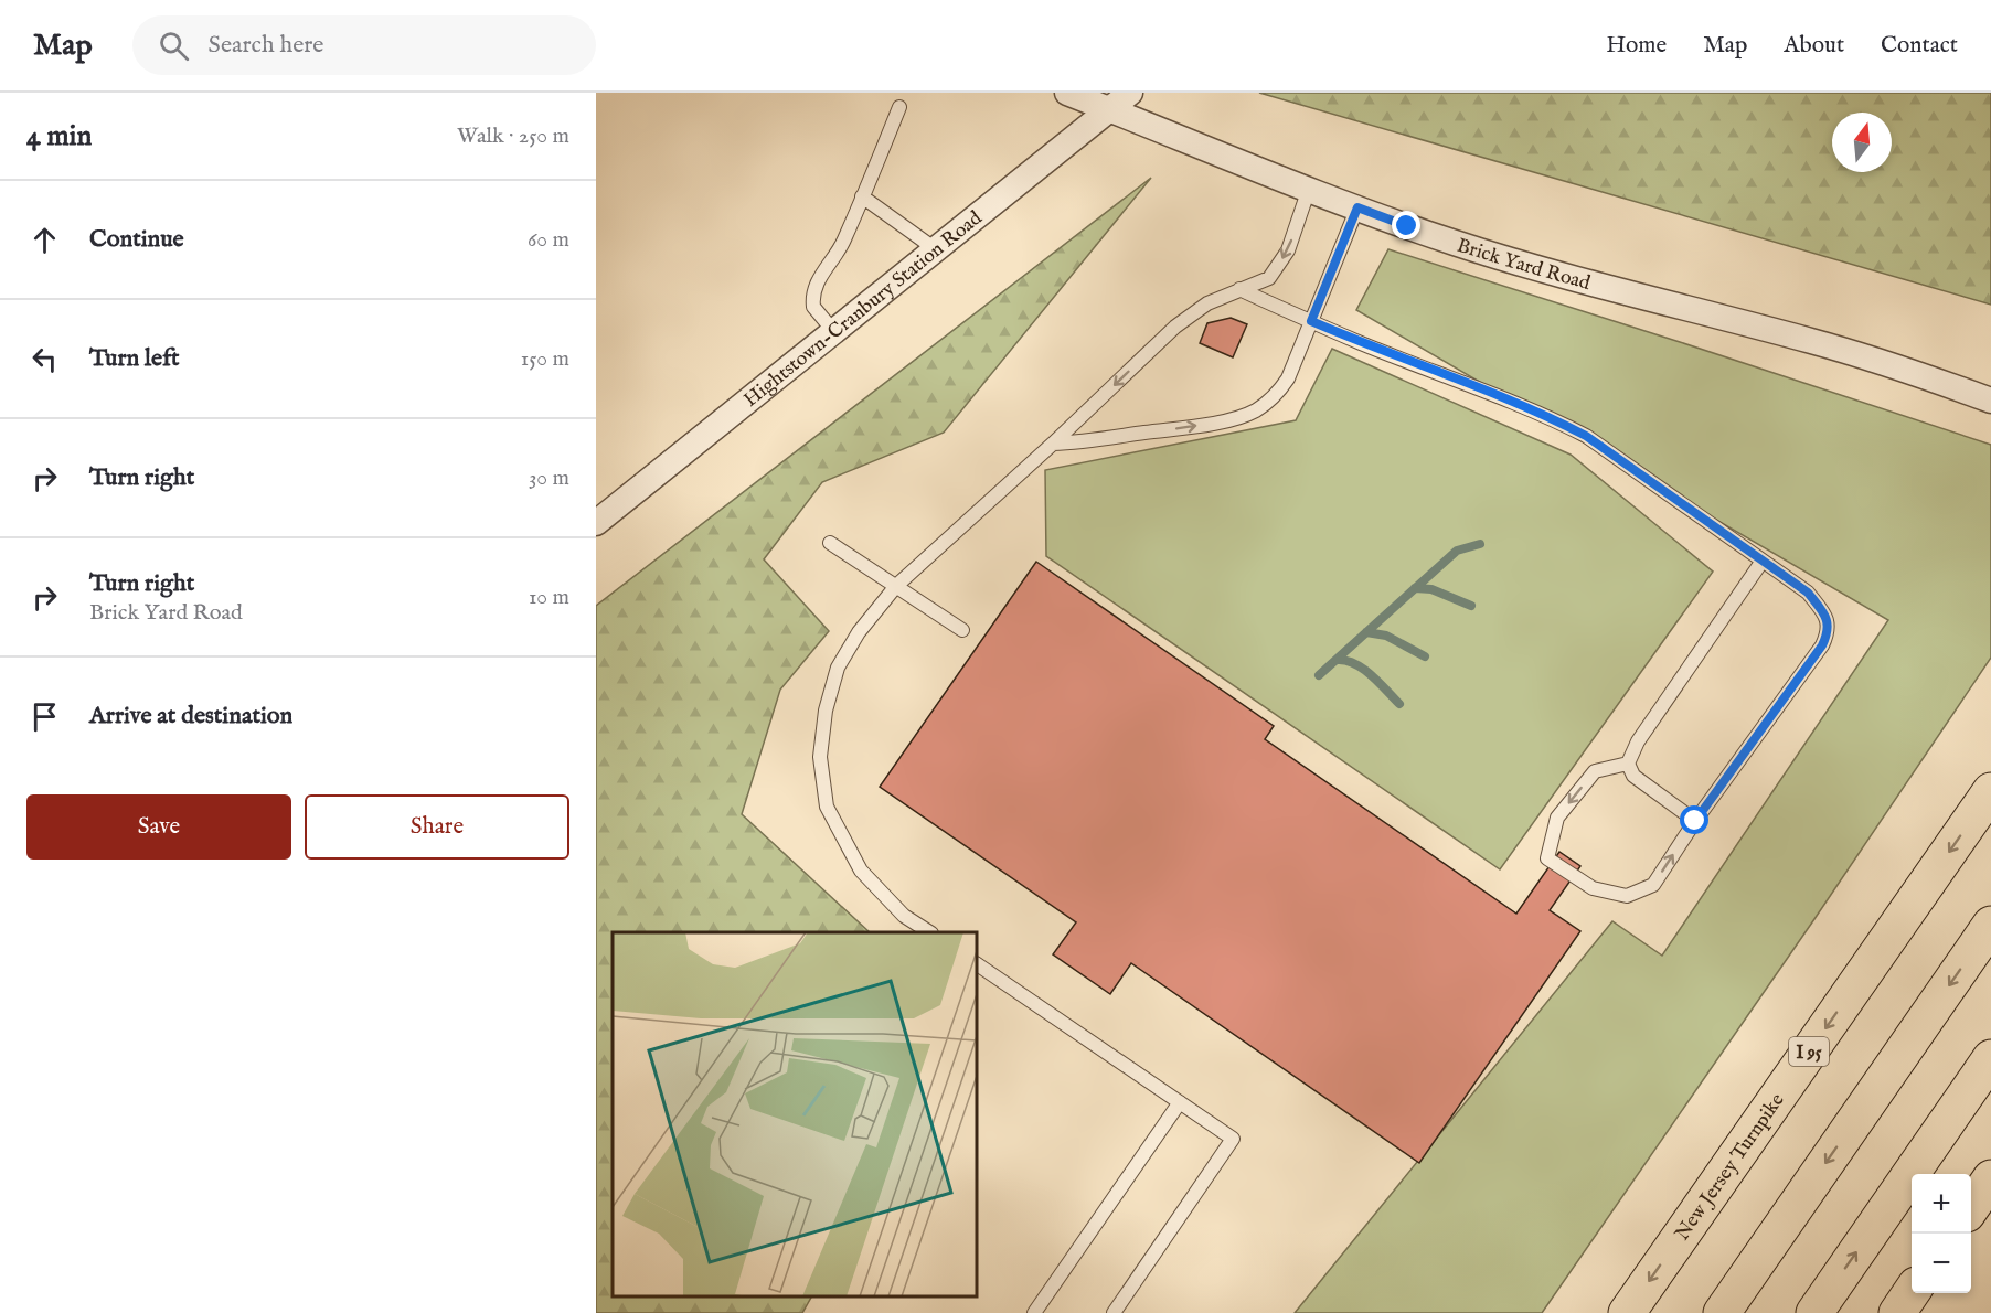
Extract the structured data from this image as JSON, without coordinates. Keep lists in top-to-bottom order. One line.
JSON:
{"streets":{"highway":["I 95","New Jersey Turnpike"],"street":["Brick Yard Road","Hightstown-Cranbury Station Road"]},"crossings":[["Brick Yard Road","Hightstown-Cranbury Station Road"]],"north":"top","page":{"header":"Map","search":"Search here","nav":["Home","Map","About","Contact"],"heading":["4 min","Walk · 250 m"],"list":[["Continue","60 m"],["Turn left","150 m"],["Turn right","30 m"],["Turn right","Brick Yard Road","10 m"],"Arrive at destination"],"buttons":["Save","Share"],"map_buttons":["+","−"]}}
